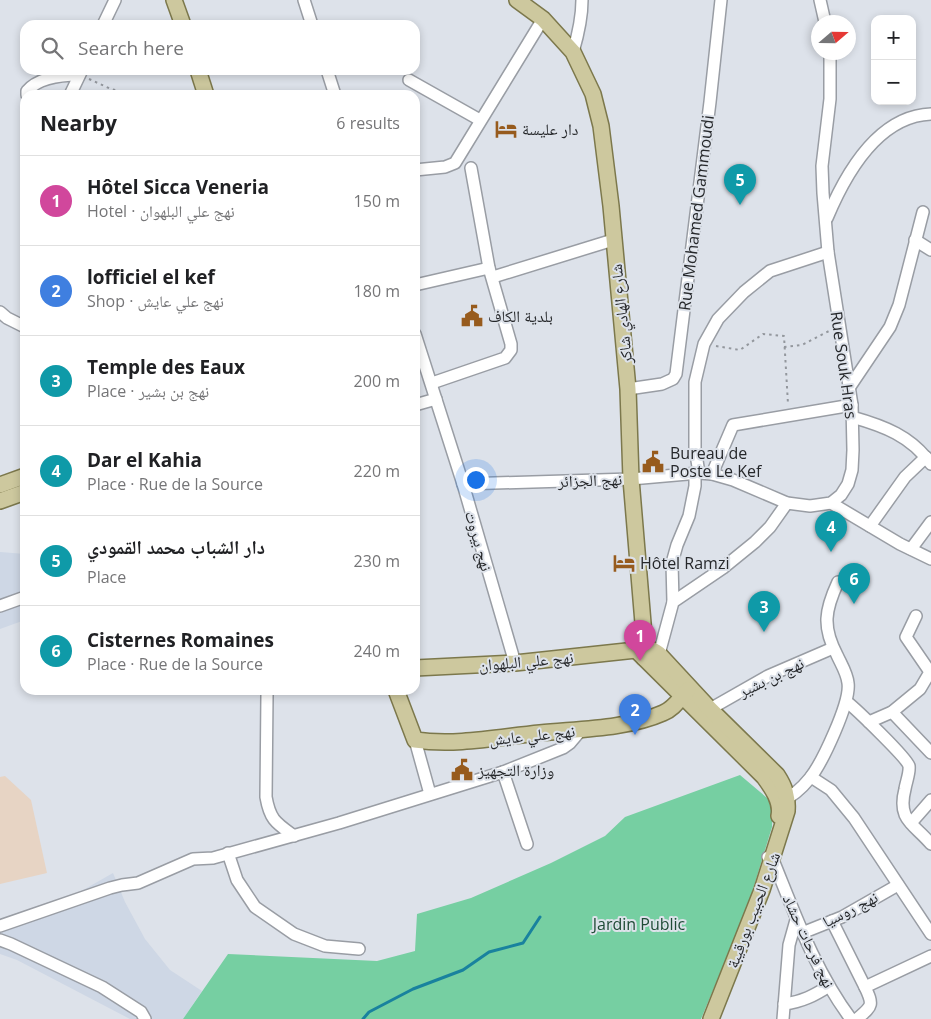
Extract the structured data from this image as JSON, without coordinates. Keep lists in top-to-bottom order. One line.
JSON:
{"streets":{"main road":["شارع الهادي شاكر","نهج علي البلهوان","نهج علي عايش","شارع الحبيب بورقيبة"],"street":["Rue Mohamed Gammoudi","Rue Souk Hras","نهج الجزائر","نهج بيروت","نهج بن بشير","نهج روسيا","نهج فرحات حشاد"]},"crossings":[["Rue Mohamed Gammoudi","شارع الهادي شاكر"],["شارع الهادي شاكر","نهج الجزائر"],["شارع الهادي شاكر","نهج علي البلهوان"],["Rue Souk Hras","نهج الجزائر"],["نهج الجزائر","نهج بيروت"],["نهج بيروت","نهج علي البلهوان"],["نهج روسيا","نهج فرحات حشاد"],["شارع الحبيب بورقيبة","نهج فرحات حشاد"]],"parks":["Jardin Public"],"places":{"hotel":["دار عليسة","Hôtel Ramzi"],"public building":["بلدية الكاف","Bureau de Poste Le Kef","وزارة التجهيز"]},"north":"right","page":{"map_buttons":["+","−"],"search":"Search here","heading":["Nearby","6 results"],"list":[{"mark":"1","name":"Hôtel Sicca Veneria","note":"Hotel · نهج علي البلهوان","value":"150 m"},{"mark":"2","name":"lofficiel el kef","note":"Shop · نهج علي عايش","value":"180 m"},{"mark":"3","name":"Temple des Eaux","note":"Place · نهج بن بشير","value":"200 m"},{"mark":"4","name":"Dar el Kahia","note":"Place · Rue de la Source","value":"220 m"},{"mark":"5","name":"دار الشباب محمد القمودي","note":"Place","value":"230 m"},{"mark":"6","name":"Cisternes Romaines","note":"Place · Rue de la Source","value":"240 m"}],"pins":["5","4","6","3","1","2"]}}
